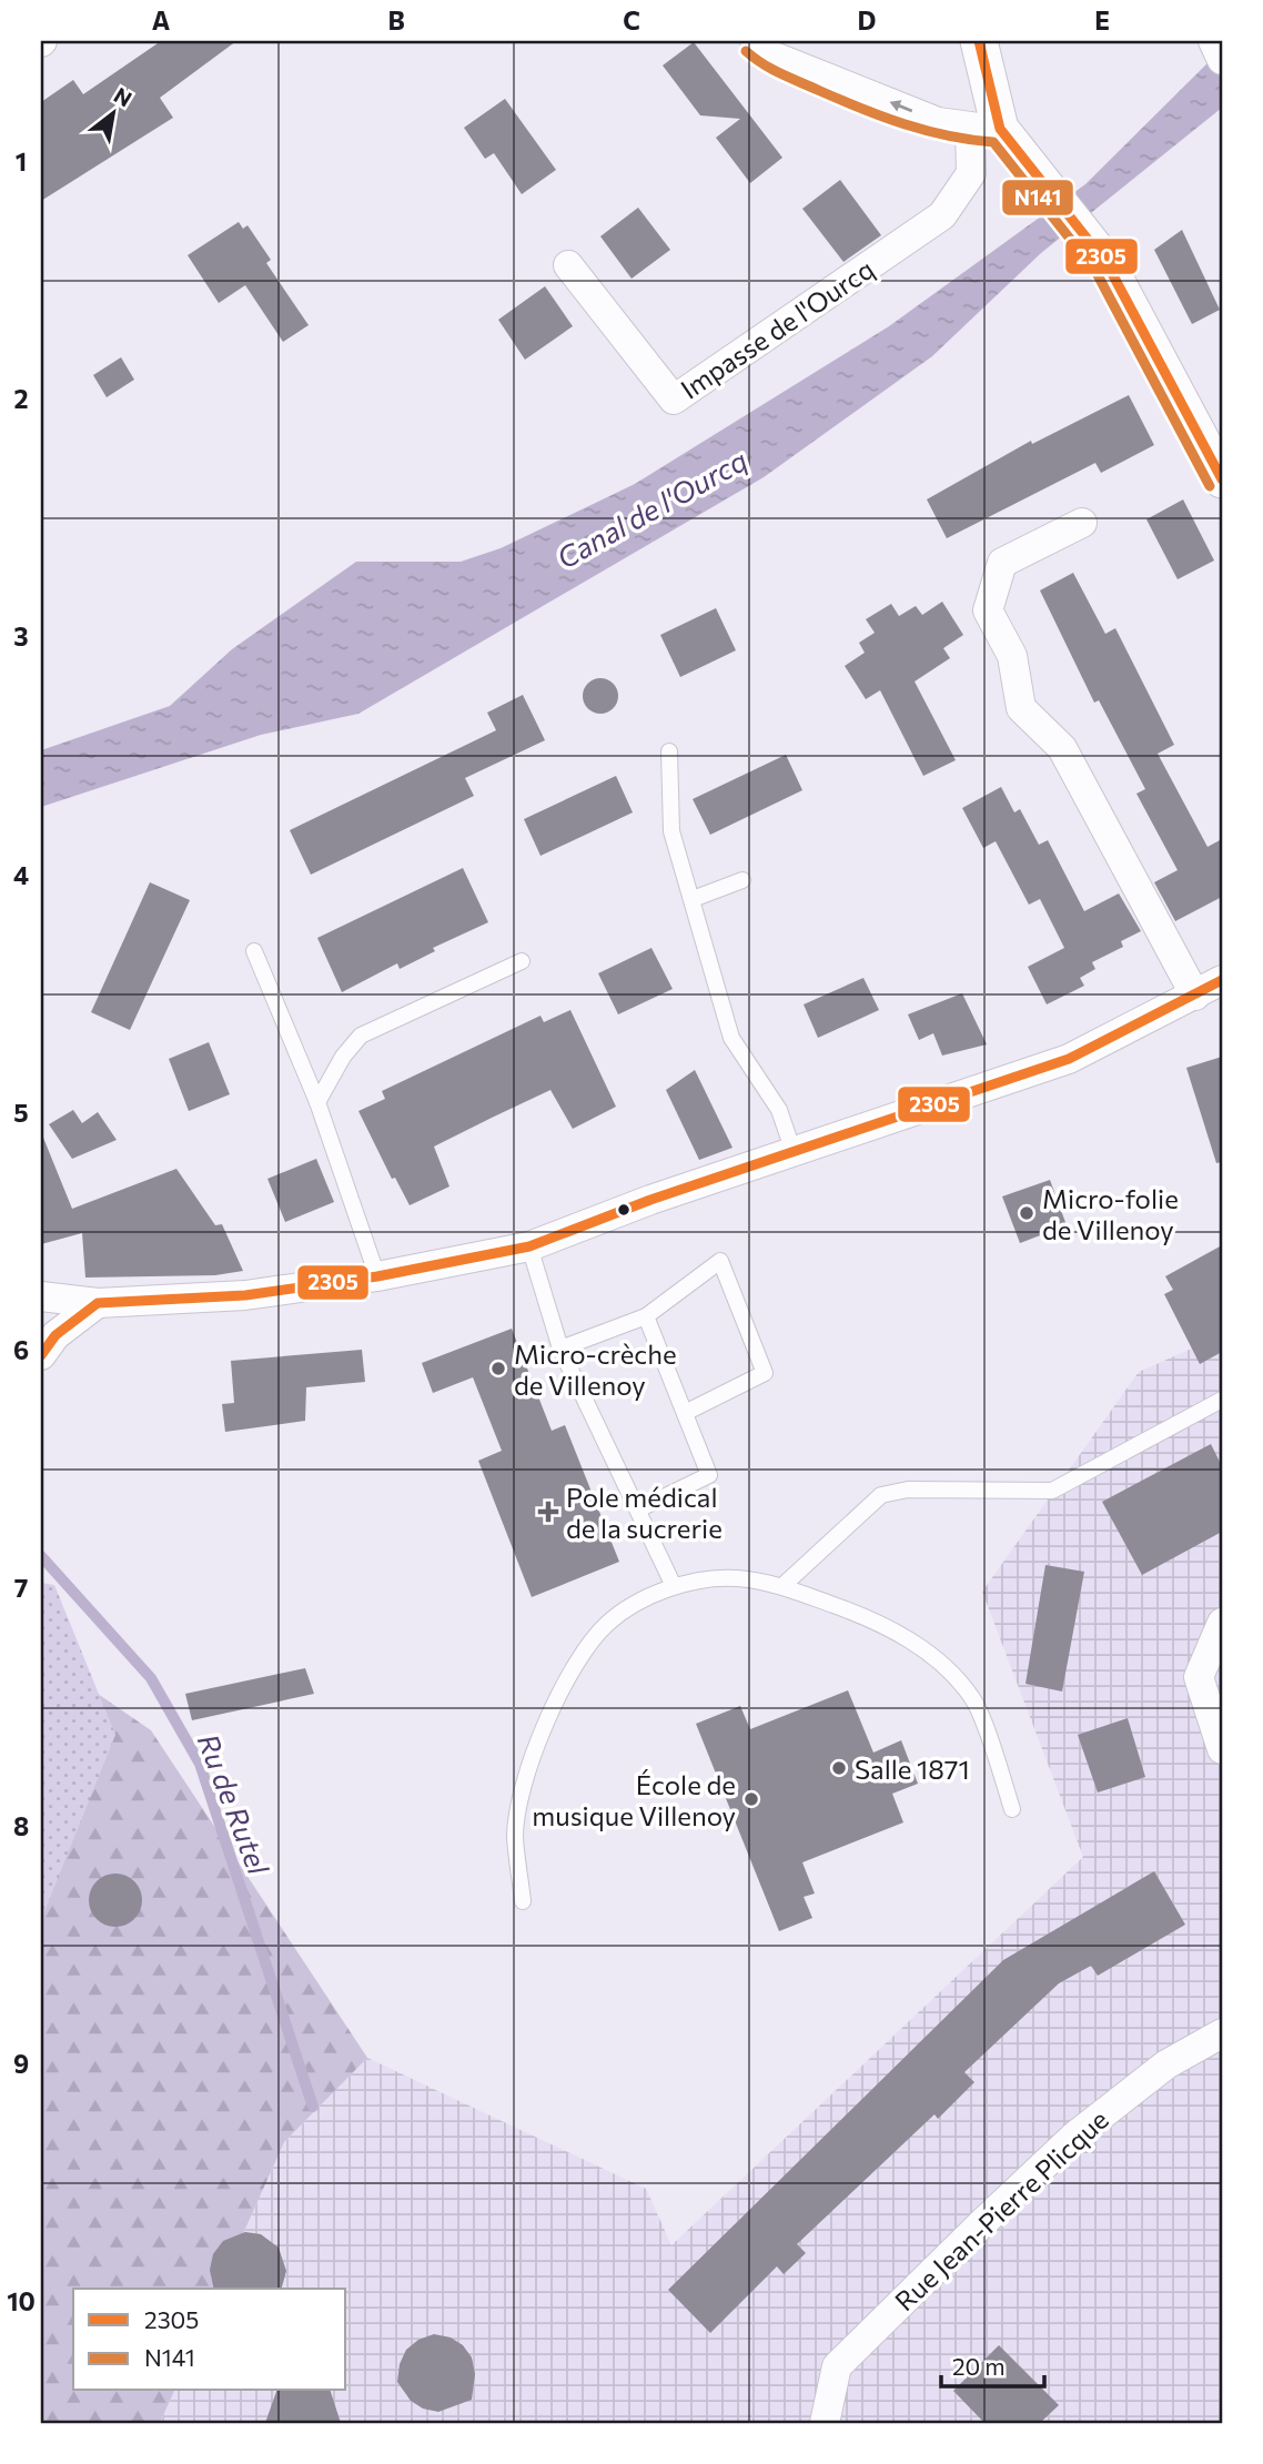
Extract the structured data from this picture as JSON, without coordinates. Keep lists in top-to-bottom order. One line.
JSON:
{"streets":{"street":["Impasse de l'Ourcq","Rue Jean-Pierre Plicque"]},"water":["Canal de l'Ourcq","Ru de Rutel"],"places":{"other":["Micro-folie de Villenoy","Micro-crèche de Villenoy","Salle 1871","École de musique Villenoy"],"health":["Pole médical de la sucrerie"]},"lines":["transit line 2305","transit line N141"],"legend":["2305","N141"],"scale_bar":"20 m","north":"top right","grid":{"columns":["A","B","C","D","E"],"rows":["1","2","3","4","5","6","7","8","9","10"]}}
